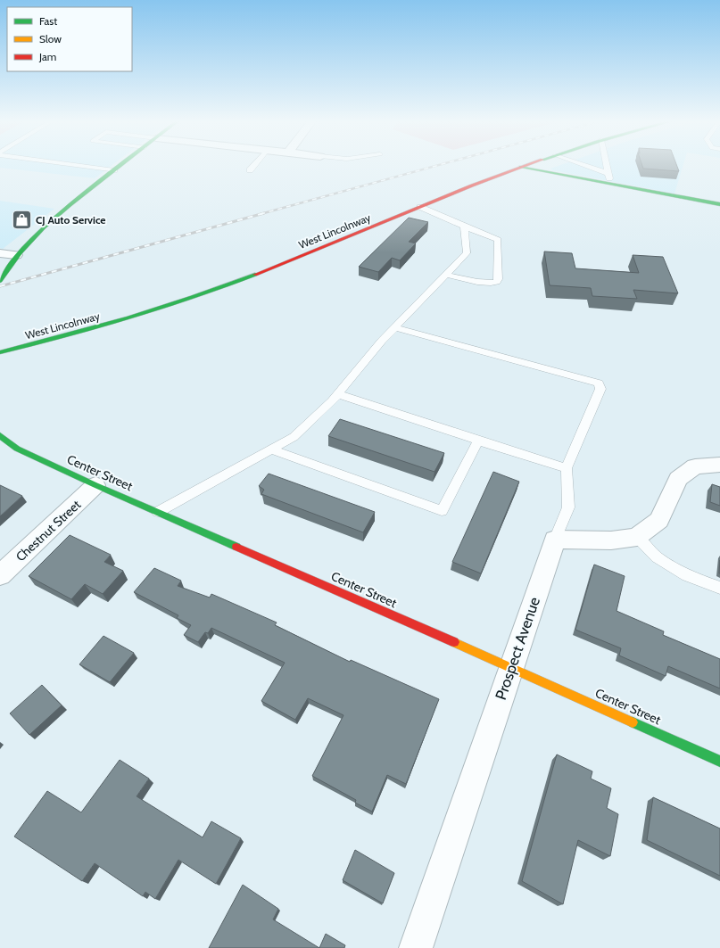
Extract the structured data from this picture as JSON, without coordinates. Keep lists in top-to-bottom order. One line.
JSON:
{"streets":{"main road":["West Lincolnway","Center Street"],"street":["Chestnut Street","Prospect Avenue"]},"crossings":[["Center Street","Chestnut Street"],["Center Street","Prospect Avenue"]],"places":{"shop":["CJ Auto Service"]},"legend":["Fast","Slow","Jam"]}
